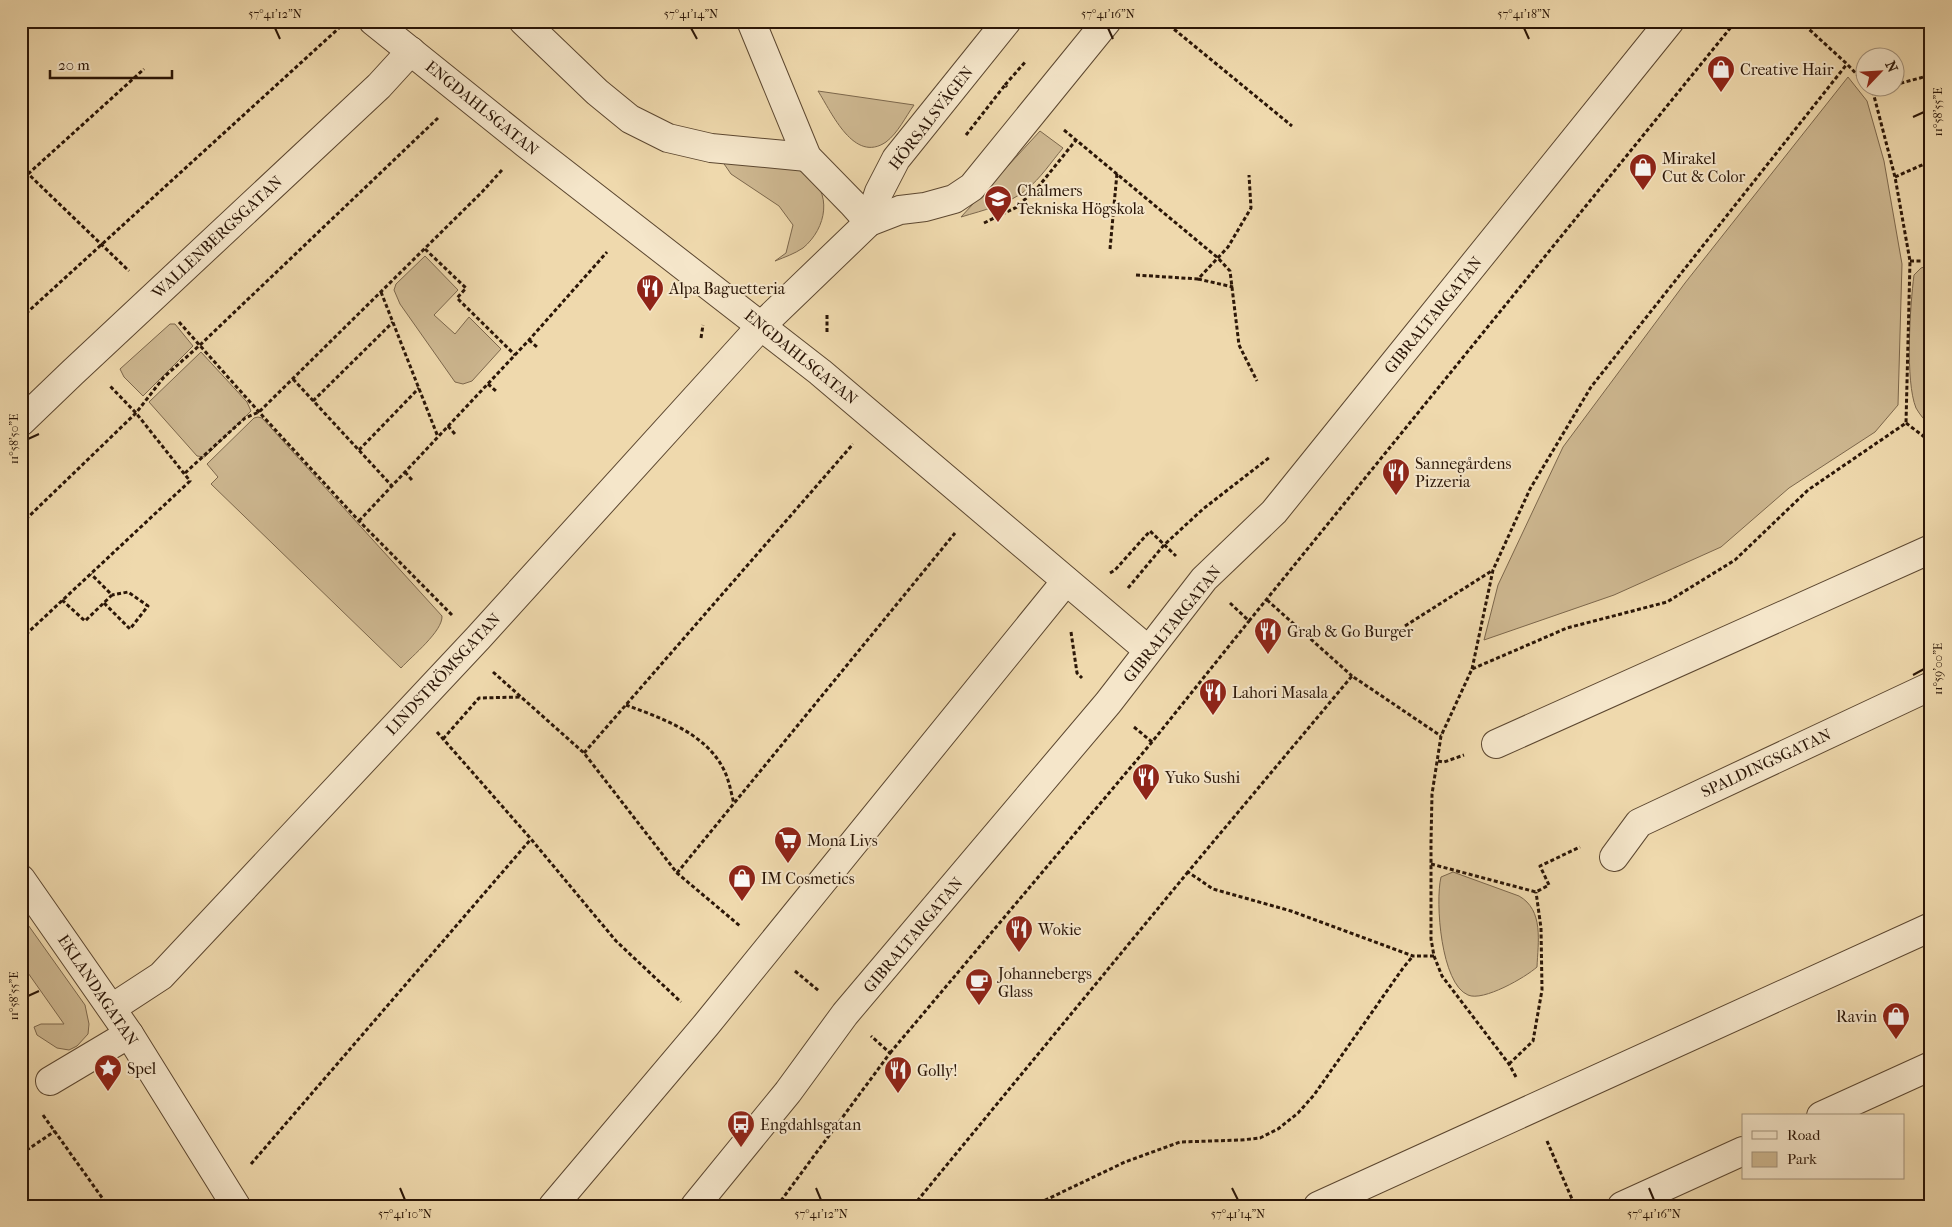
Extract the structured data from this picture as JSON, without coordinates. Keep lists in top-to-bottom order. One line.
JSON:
{"streets":{"street":["ENGDAHLSGATAN","HÖRSALSVÄGEN","WALLENBERGSGATAN","GIBRALTARGATAN","LINDSTRÖMSGATAN","SPALDINGSGATAN","EKLANDAGATAN"]},"crossings":[["ENGDAHLSGATAN","WALLENBERGSGATAN"],["ENGDAHLSGATAN","GIBRALTARGATAN"],["ENGDAHLSGATAN","LINDSTRÖMSGATAN"],["HÖRSALSVÄGEN","LINDSTRÖMSGATAN"],["LINDSTRÖMSGATAN","EKLANDAGATAN"]],"places":{"shop":["Creative Hair","Mirakel Cut & Color","IM Cosmetics","Ravin"],"school or university":["Chalmers Tekniska Högskola"],"restaurant":["Alpa Baguetteria","Sannegårdens Pizzeria","Grab & Go Burger","Lahori Masala","Yuko Sushi","Wokie","Golly!"],"supermarket":["Mona Livs"],"cafe":["Johannebergs Glass"],"place":["Spel"],"bus stop":["Engdahlsgatan"]},"legend":["Road","Park"],"scale_bar":"20 m","north":"top right","coordinates":["57°41'12\"N","57°41'14\"N","57°41'16\"N","57°41'18\"N","11°58'55\"E","11°58'50\"E","11°59'00\"E","57°41'10\"N"]}
